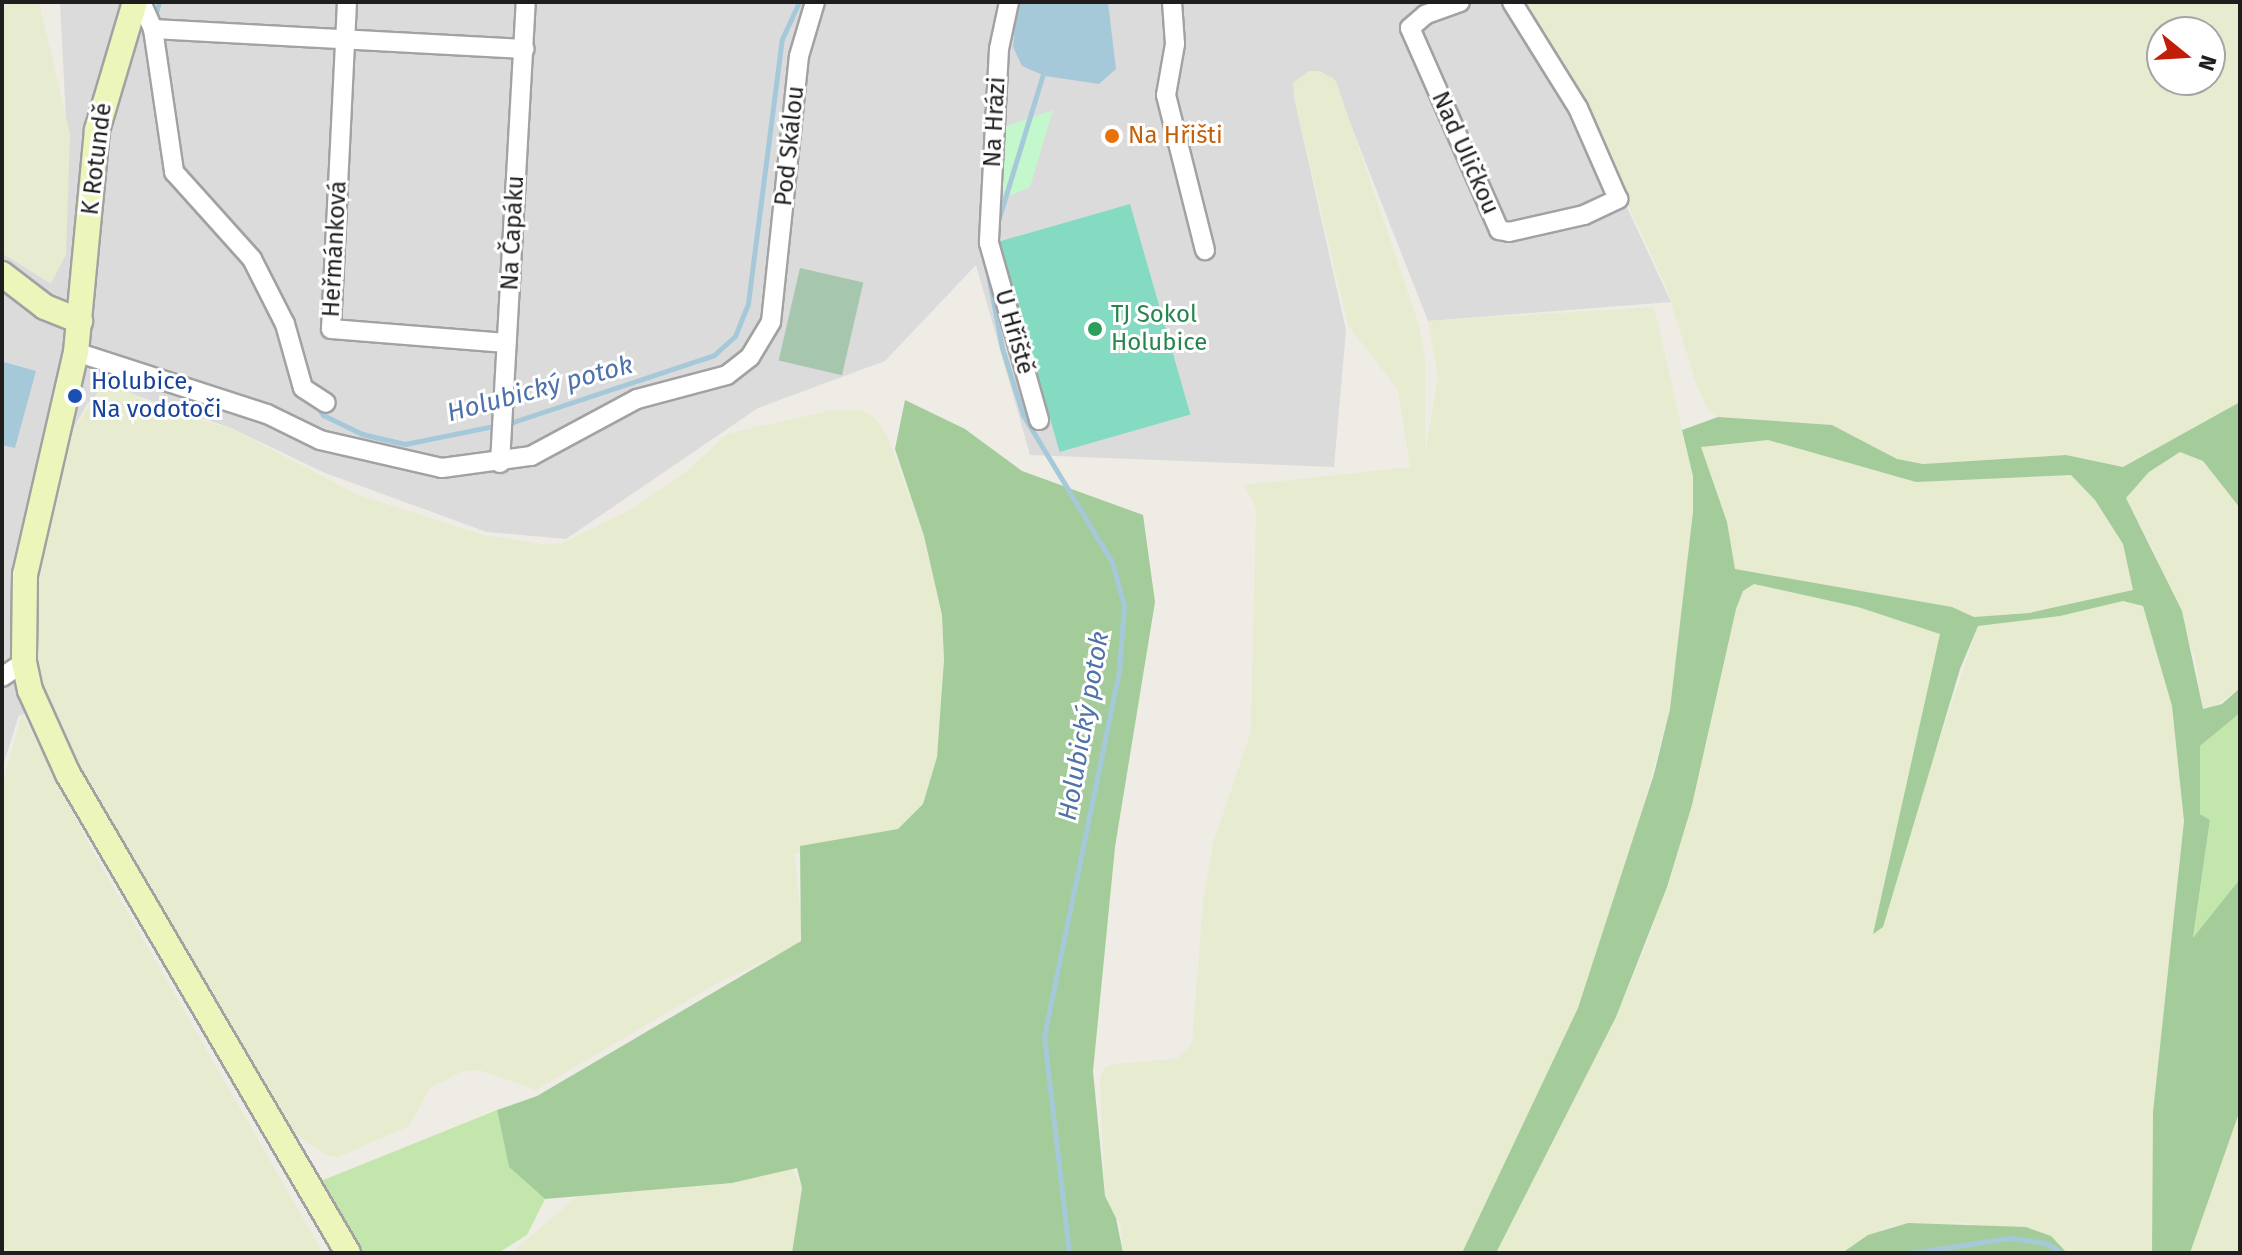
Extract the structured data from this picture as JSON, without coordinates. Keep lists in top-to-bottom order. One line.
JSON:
{"streets":{"street":["Na Hrázi","Pod Skálou","Nad Uličkou","K Rotundě","Na Čapáku","Heřmánková","U Hřiště"]},"crossings":[["Na Hrázi","U Hřiště"],["Pod Skálou","K Rotundě"],["Pod Skálou","Na Čapáku"],["Na Čapáku","Heřmánková"]],"water":["Holubický potok"],"places":["Na Hřišti","TJ Sokol Holubice","Holubice, Na vodotoči"],"north":"right"}
